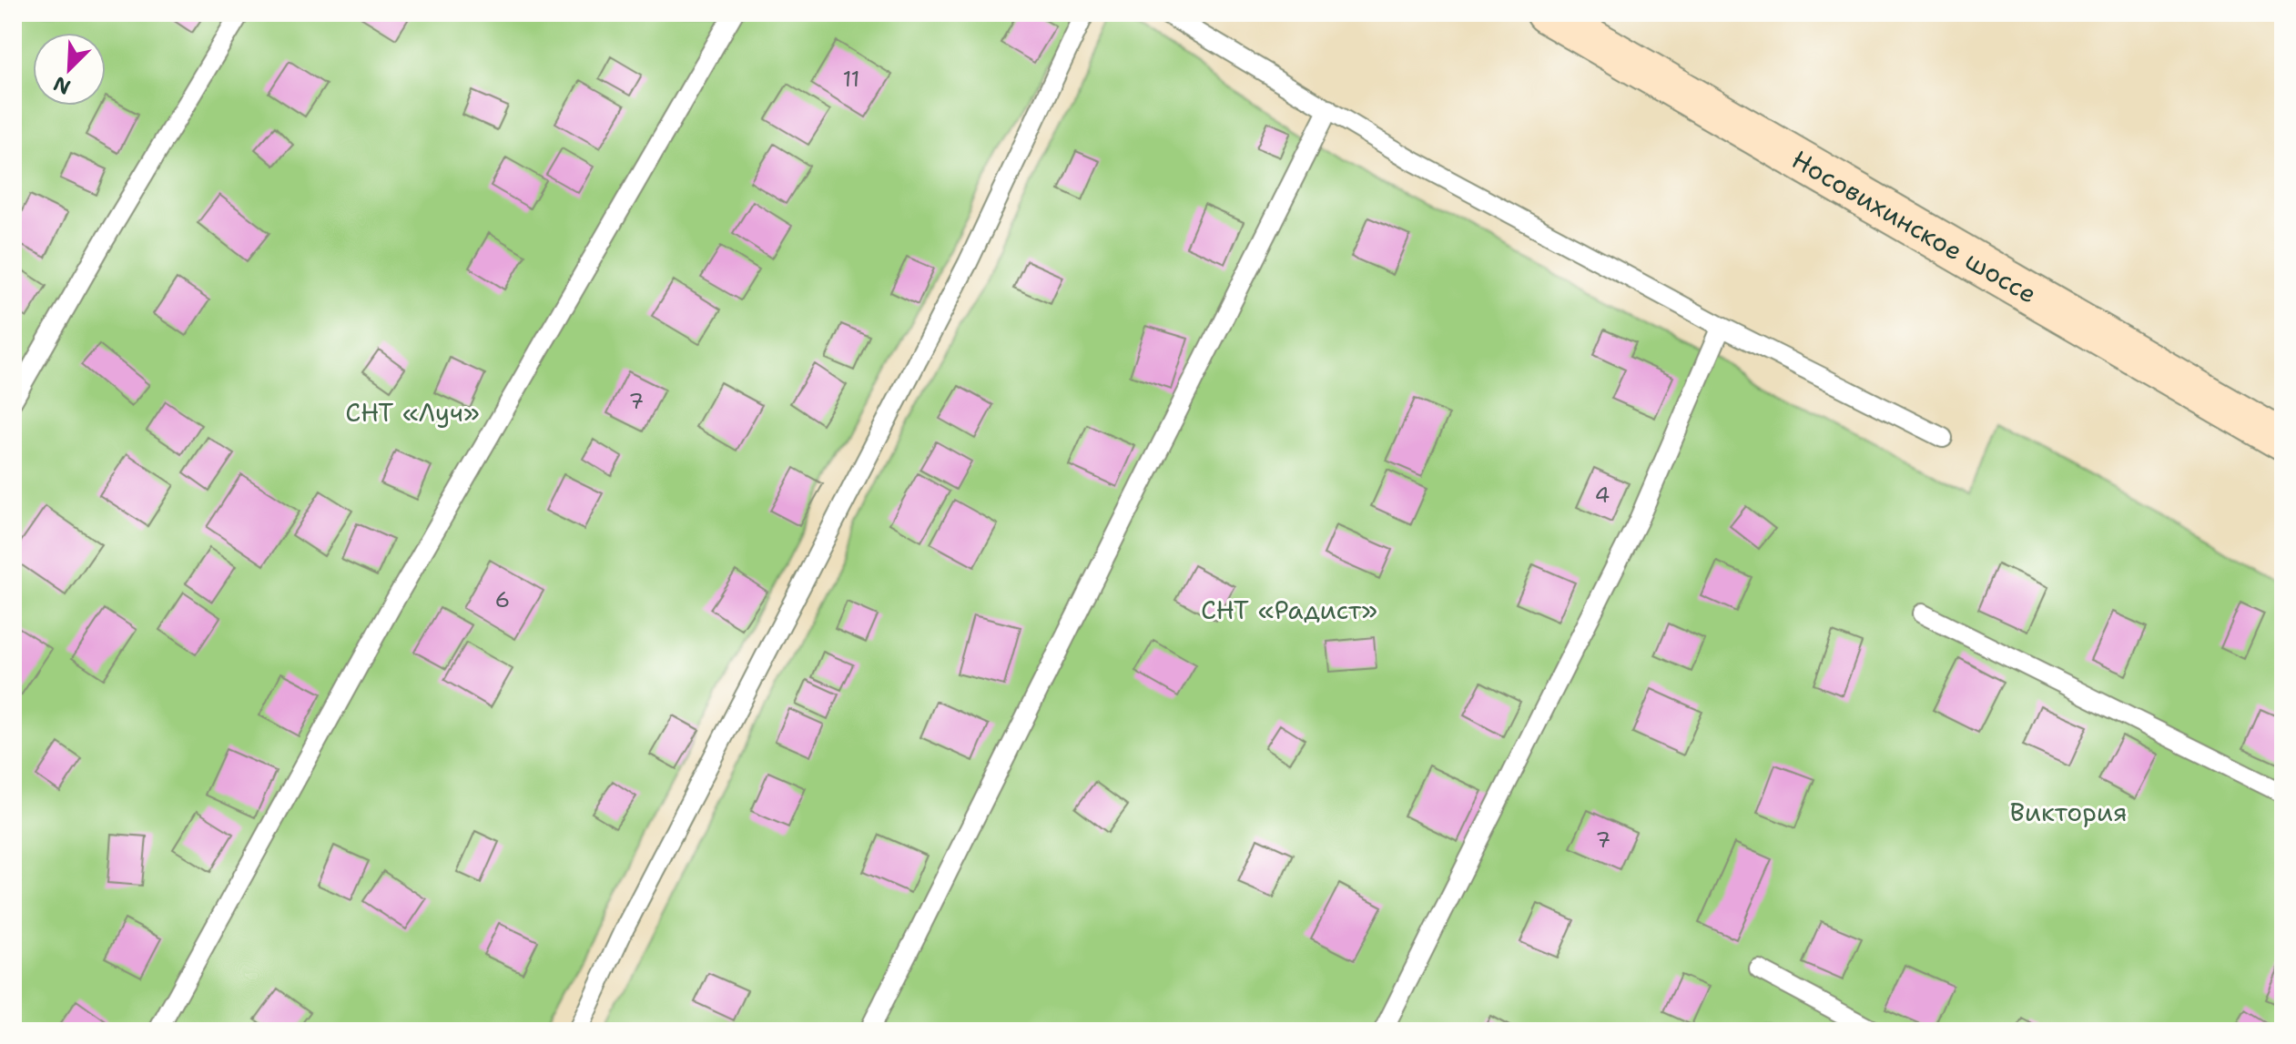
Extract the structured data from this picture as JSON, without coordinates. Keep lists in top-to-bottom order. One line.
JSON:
{"streets":{"main road":["Носовихинское шоссе"]},"parks":["СНТ «Луч»","СНТ «Радист»","Виктория"],"house_numbers":["11","7","4","6","7"],"north":"bottom left"}
